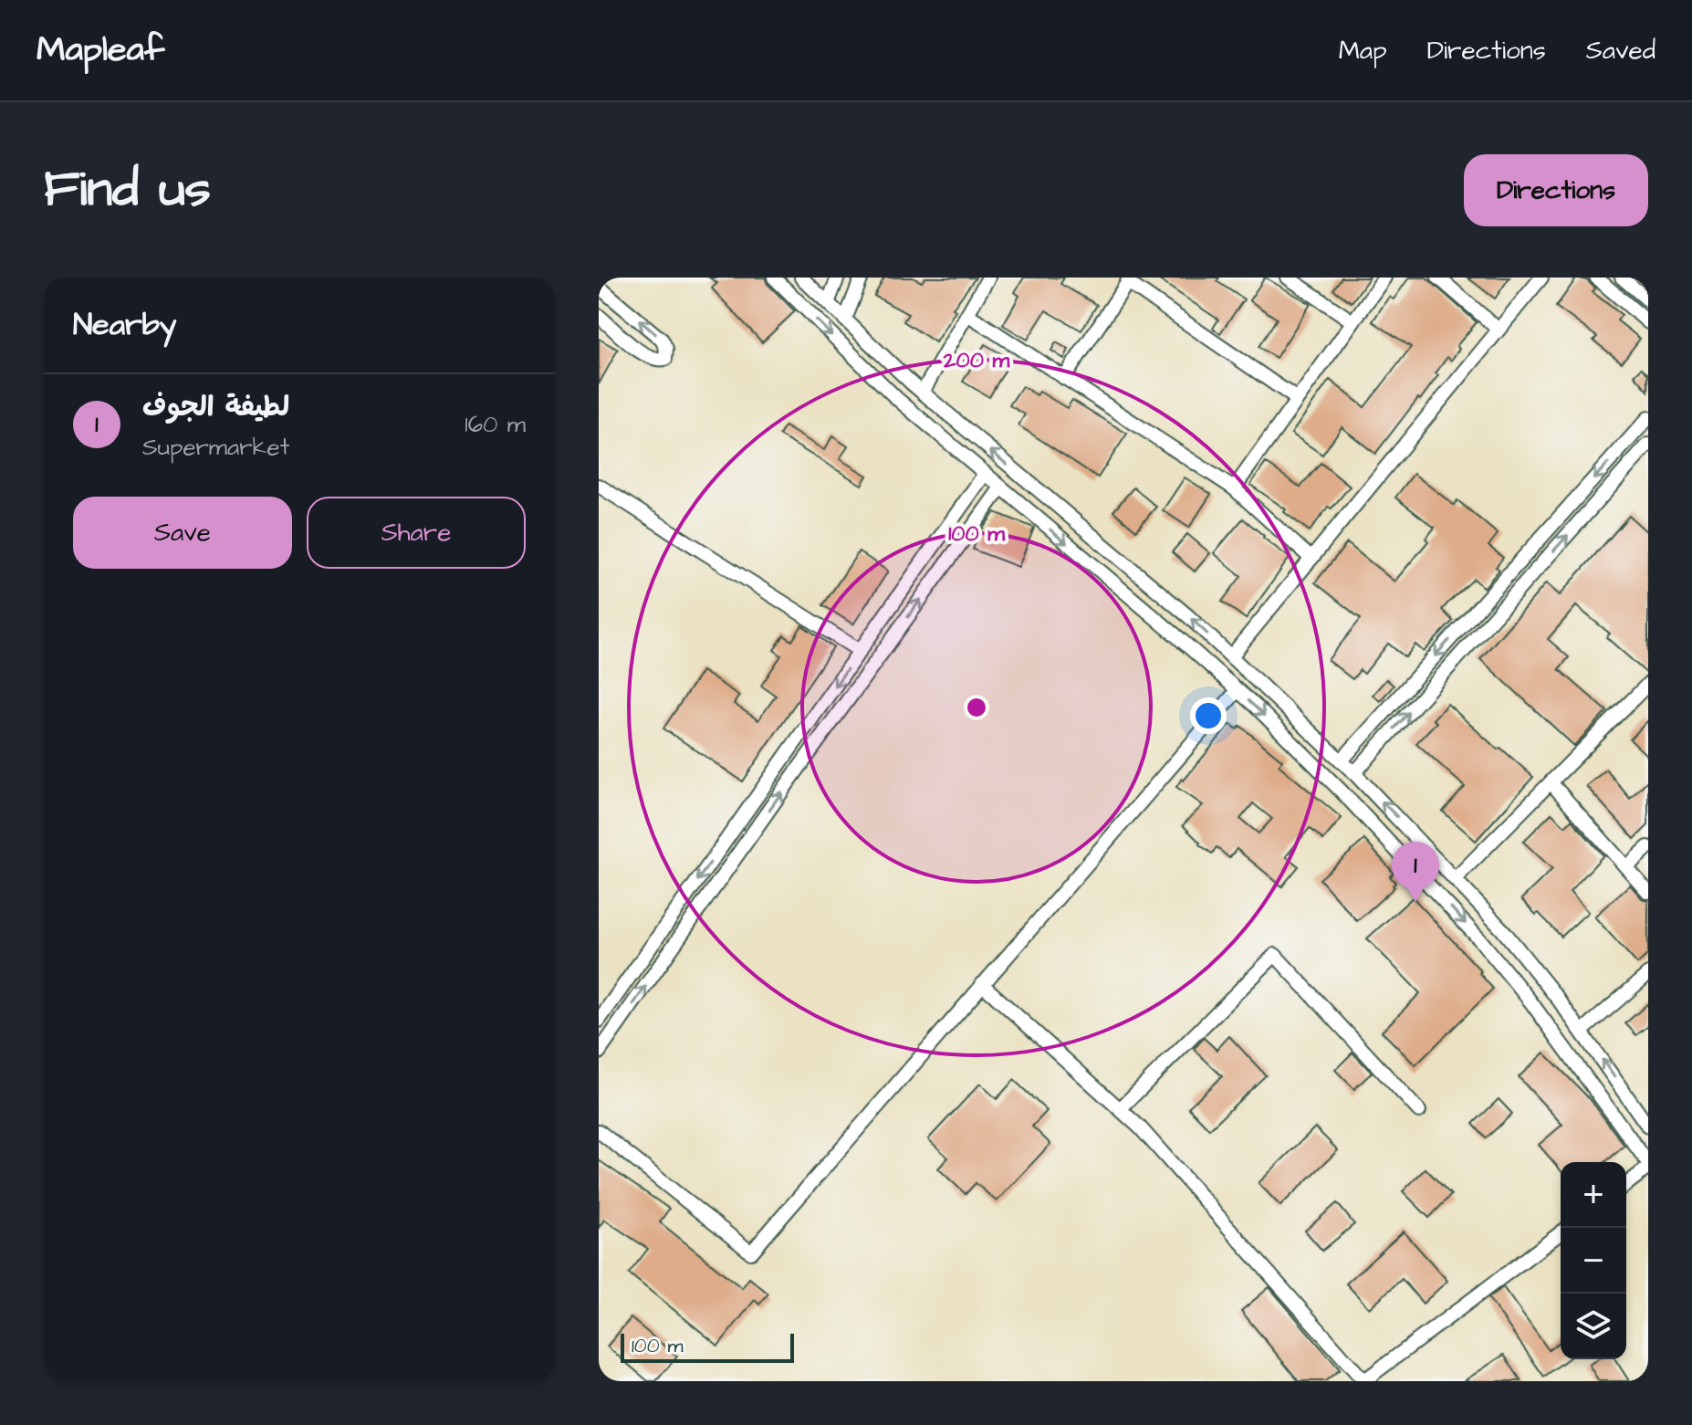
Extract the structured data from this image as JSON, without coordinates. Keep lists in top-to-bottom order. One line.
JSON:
{"scale_bar":"100 m","page":{"header":"Mapleaf","nav":["Map","Directions","Saved"],"title":"Find us","buttons":["Directions",["Save","Share"]],"heading":"Nearby","list":[{"mark":"1","name":"لطيفة الجوف","note":"Supermarket","value":"160 m"}],"pins":"1","map_buttons":["+","−"],"scale":"100 m"},"rings":["200 m","100 m"]}
